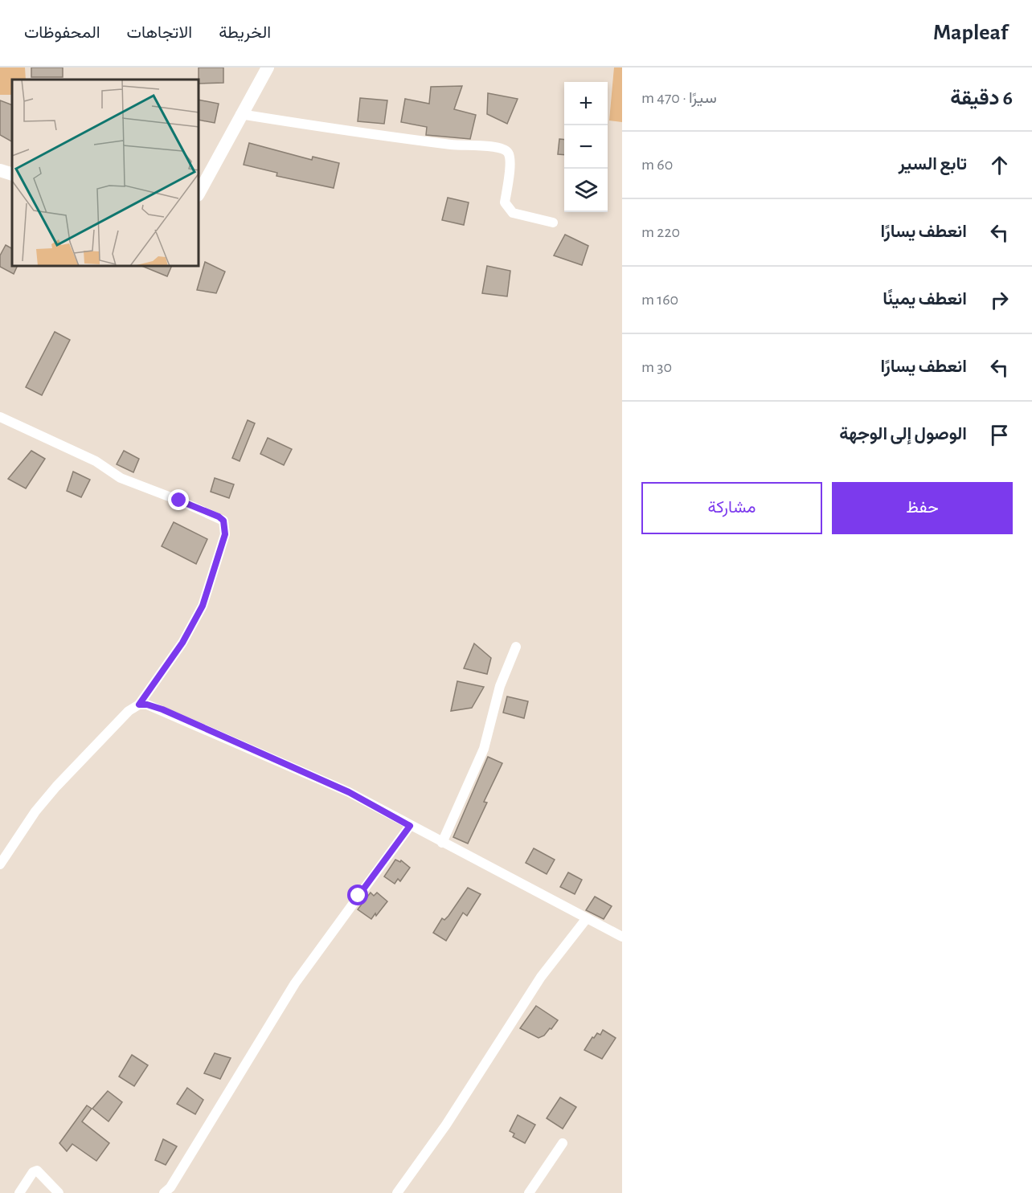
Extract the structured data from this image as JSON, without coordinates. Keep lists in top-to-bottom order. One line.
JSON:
{"page":{"header":"Mapleaf","nav":["الخريطة","الاتجاهات","المحفوظات"],"heading":["6 دقيقة","سيرًا · 470 m"],"map_buttons":["+","−"],"list":[["تابع السير","60 m"],["انعطف يسارًا","220 m"],["انعطف يمينًا","160 m"],["انعطف يسارًا","30 m"],"الوصول إلى الوجهة"],"buttons":["حفظ","مشاركة"]}}
